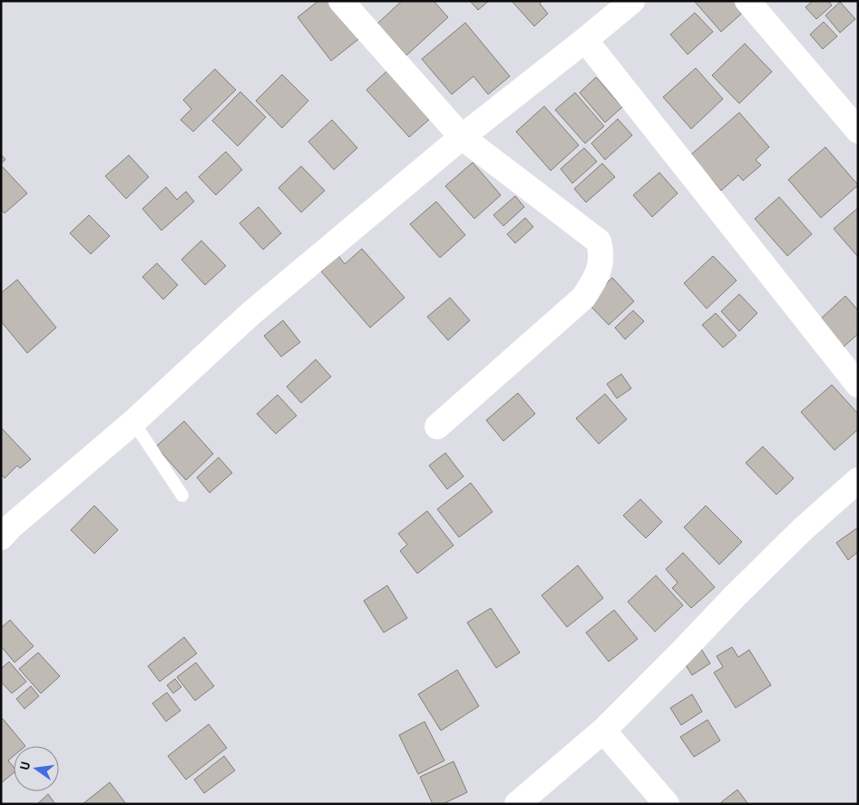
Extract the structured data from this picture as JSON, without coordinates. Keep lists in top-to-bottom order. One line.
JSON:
{"north":"left"}
